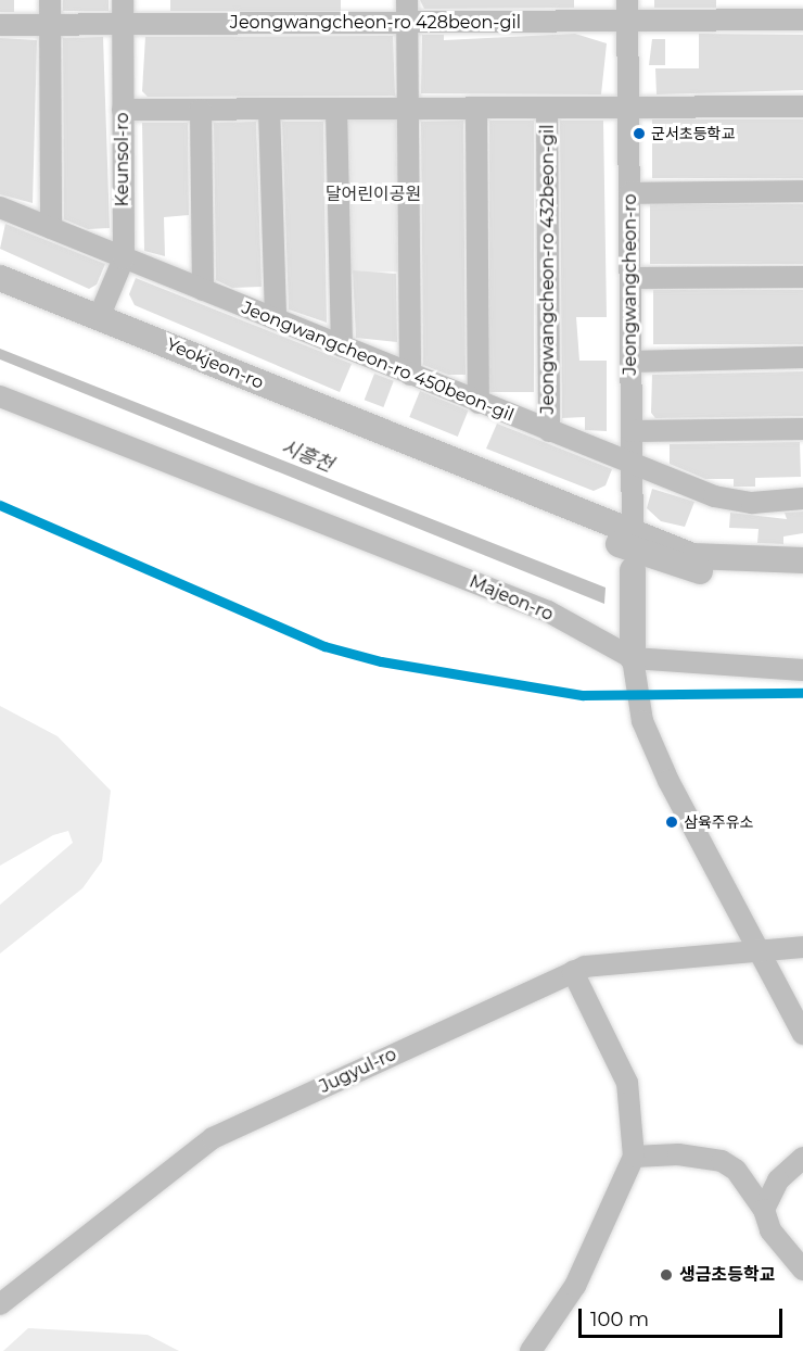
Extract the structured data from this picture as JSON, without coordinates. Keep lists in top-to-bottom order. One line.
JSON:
{"streets":{"main road":["Yeokjeon-ro"],"street":["Jeongwangcheon-ro 428beon-gil","Keunsol-ro","Jeongwangcheon-ro 432beon-gil","Jeongwangcheon-ro","Jeongwangcheon-ro 450beon-gil","Majeon-ro","Jugyul-ro"]},"crossings":[["Jeongwangcheon-ro 428beon-gil","Keunsol-ro"],["Jeongwangcheon-ro 428beon-gil","Jeongwangcheon-ro"],["Keunsol-ro","Jeongwangcheon-ro 432beon-gil"],["Keunsol-ro","Jeongwangcheon-ro 450beon-gil"],["Keunsol-ro","Yeokjeon-ro"],["Jeongwangcheon-ro 432beon-gil","Jeongwangcheon-ro"],["Jeongwangcheon-ro 432beon-gil","Jeongwangcheon-ro 450beon-gil"],["Jeongwangcheon-ro","Jeongwangcheon-ro 450beon-gil"],["Jeongwangcheon-ro","Yeokjeon-ro"]],"water":["시흥천"],"parks":["달어린이공원"],"places":["군서초등학교","삼육주유소","생금초등학교"],"scale_bar":"100 m"}
